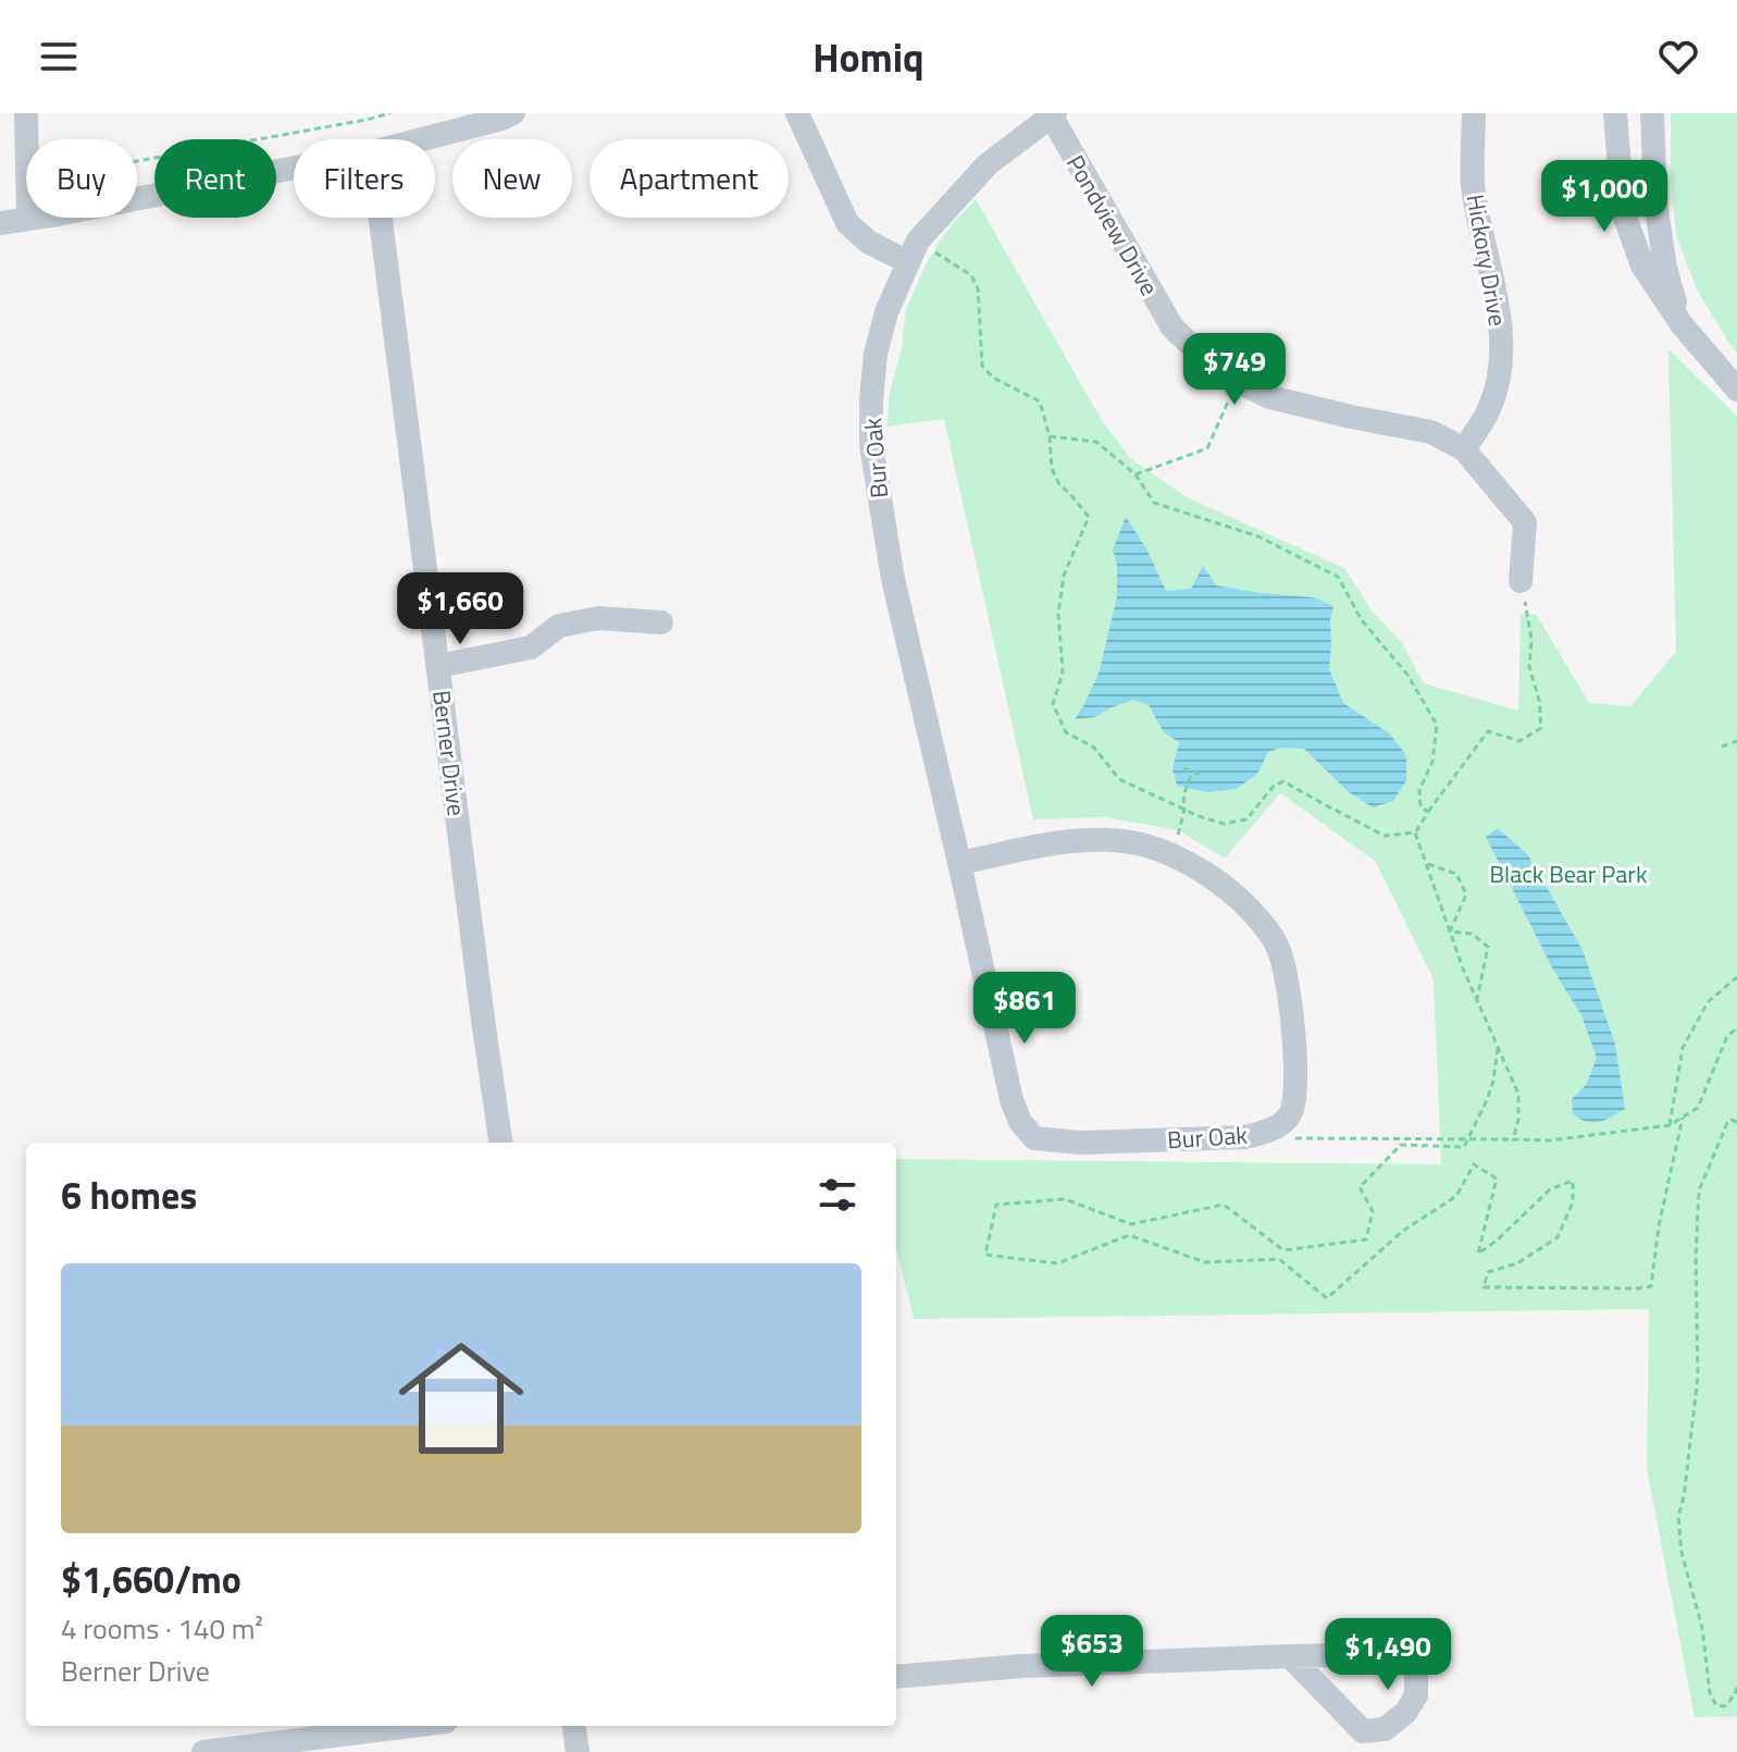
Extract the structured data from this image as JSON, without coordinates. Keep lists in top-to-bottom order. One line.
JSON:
{"streets":{"street":["Pondview Drive","Hickory Drive","Bur Oak","Berner Drive"]},"crossings":[["Pondview Drive","Hickory Drive"],["Pondview Drive","Bur Oak"]],"parks":["Black Bear Park"],"page":{"header":"Homiq","chip":["Buy","Rent","Filters","New","Apartment"],"price":["$1,000","$749","$1,660","$861","$653","$1,490"],"heading":"6 homes","list":[{"name":"$1,660/mo","note":"4 rooms · 140 m² · Berner Drive"}]}}
